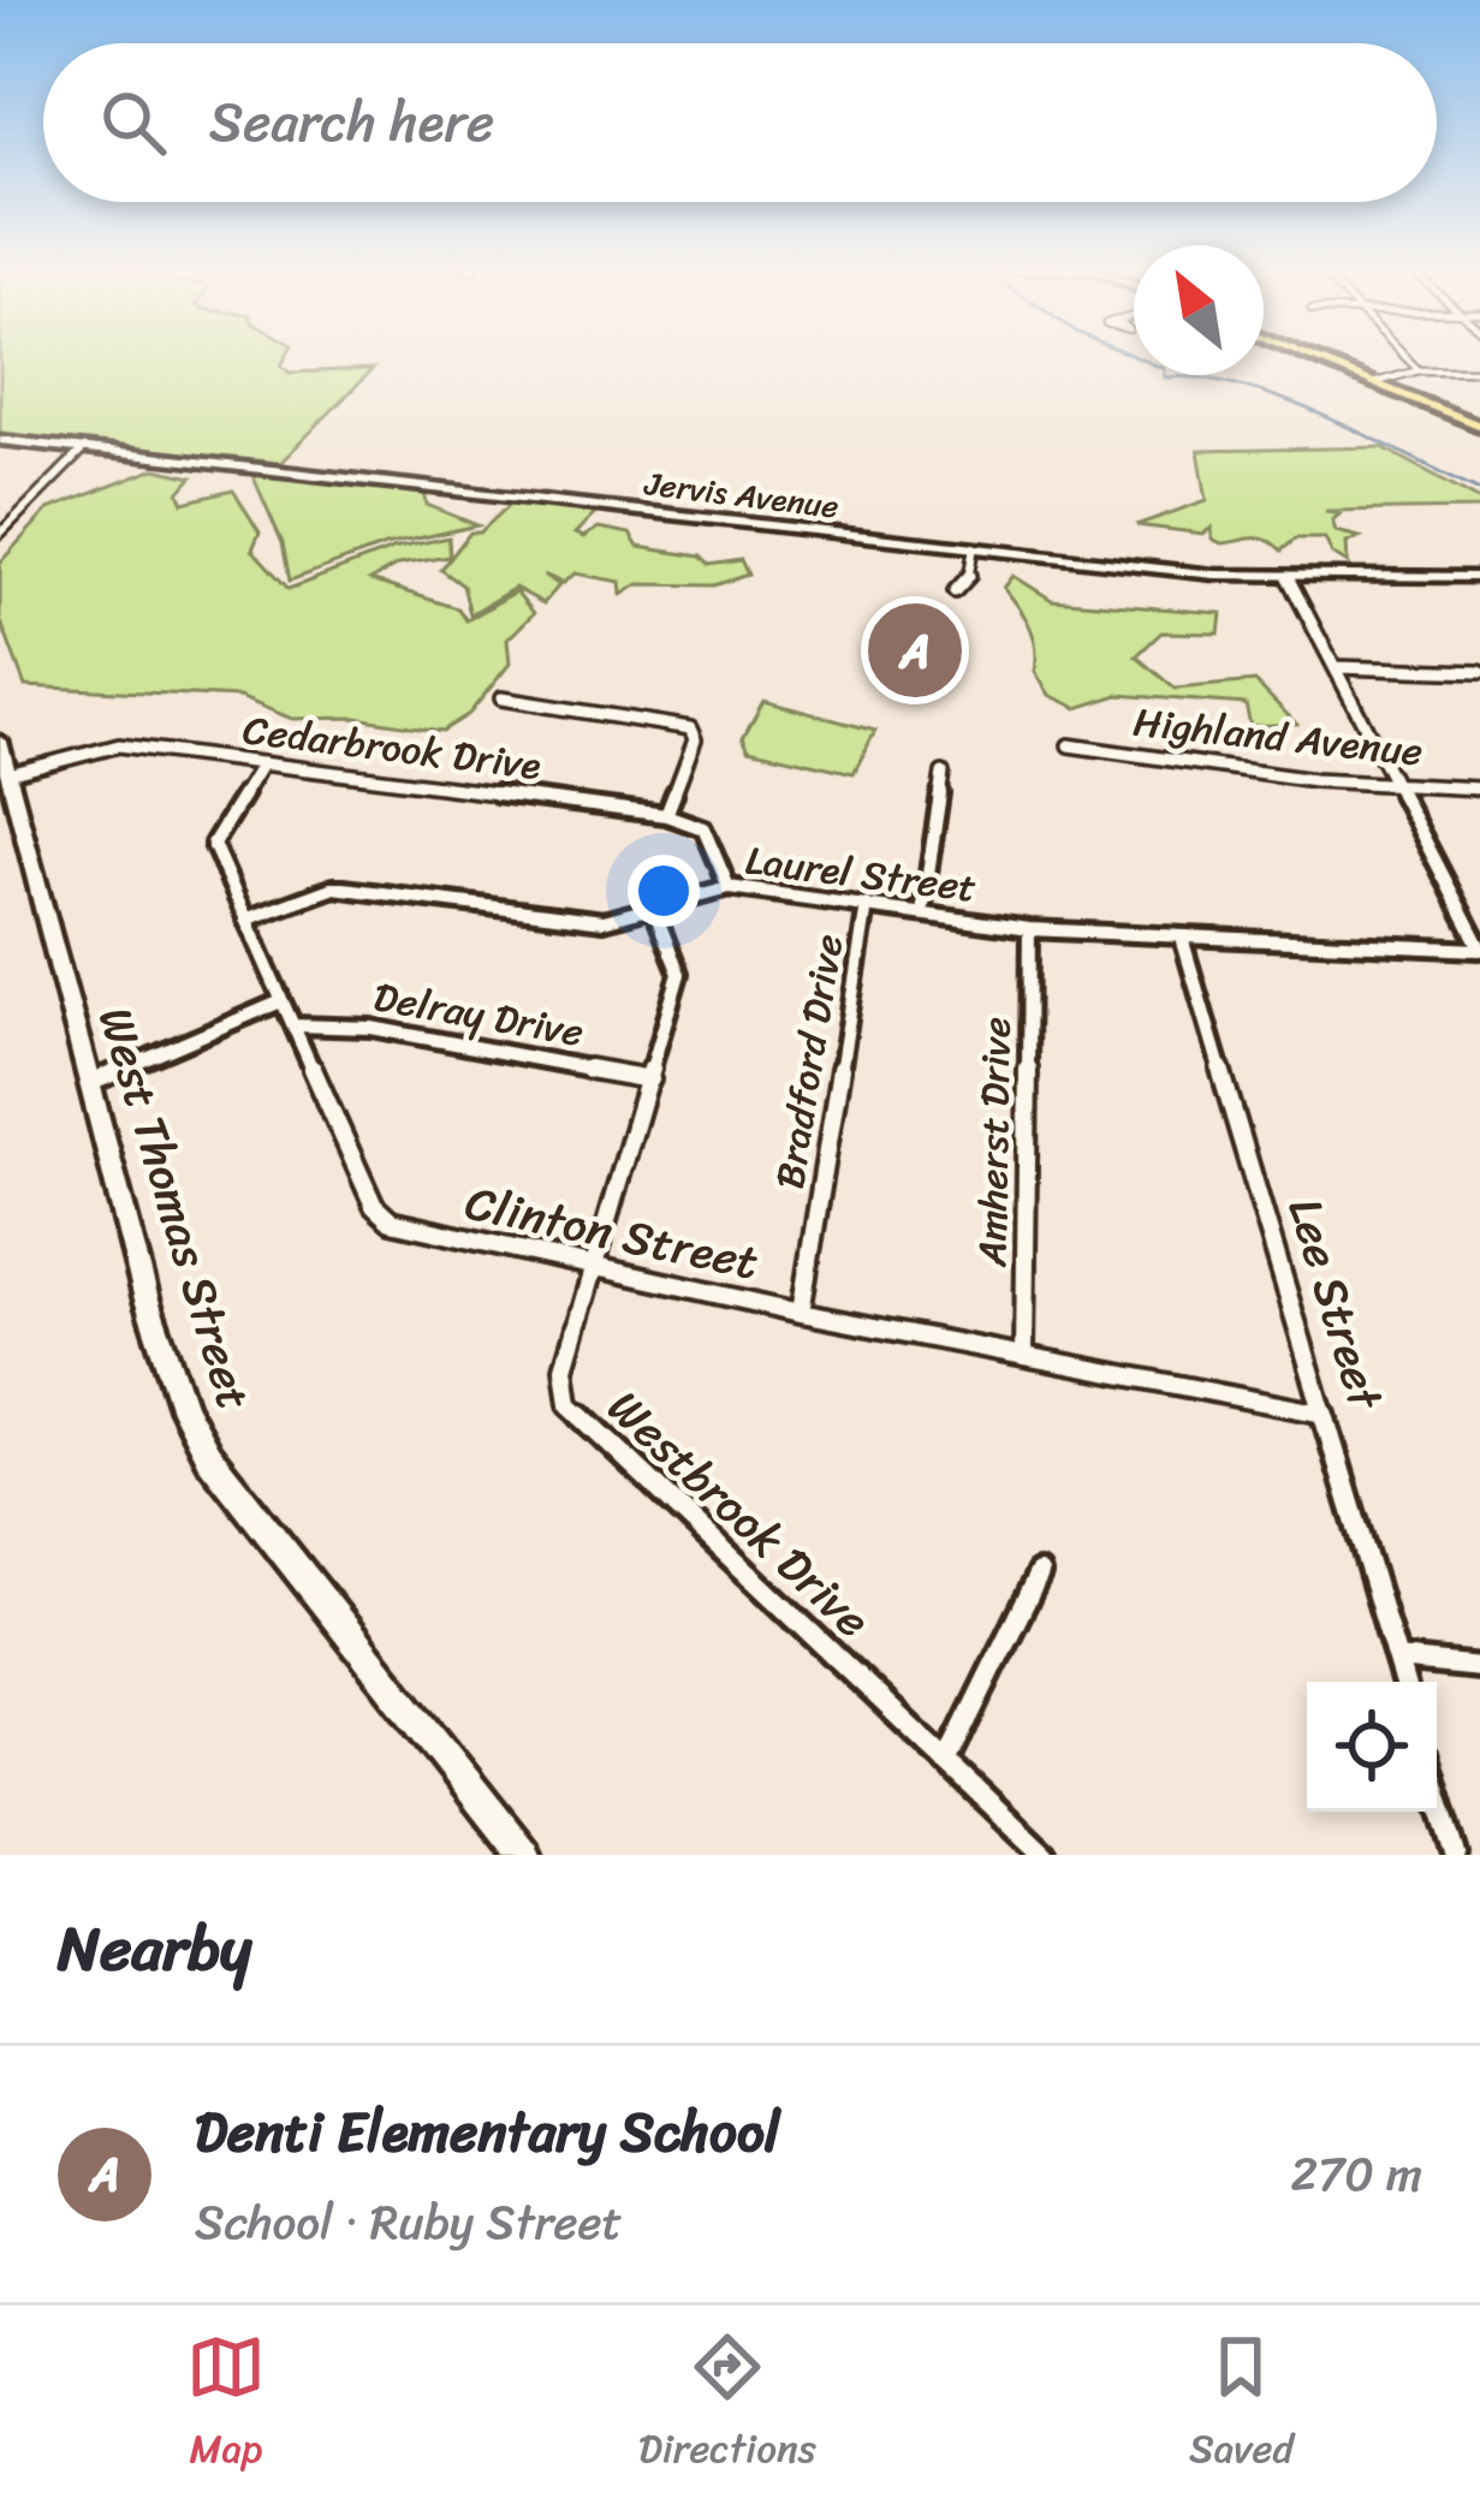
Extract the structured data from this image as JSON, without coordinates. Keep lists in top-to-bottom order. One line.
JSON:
{"streets":{"street":["Jervis Avenue","Highland Avenue","Cedarbrook Drive","Laurel Street","Delray Drive","Bradford Drive","Amherst Drive","West Thomas Street","Clinton Street","Lee Street","Westbrook Drive"]},"crossings":[["Cedarbrook Drive","Laurel Street"],["Cedarbrook Drive","West Thomas Street"],["Cedarbrook Drive","Clinton Street"],["Laurel Street","Bradford Drive"],["Laurel Street","Amherst Drive"],["Laurel Street","Clinton Street"],["Laurel Street","Lee Street"],["Laurel Street","Westbrook Drive"],["Delray Drive","Clinton Street"],["Delray Drive","Westbrook Drive"],["Bradford Drive","Clinton Street"],["Amherst Drive","Clinton Street"],["Clinton Street","Lee Street"],["Clinton Street","Westbrook Drive"]],"north":"top left","page":{"search":"Search here","pins":"A","heading":"Nearby","list":[{"mark":"A","name":"Denti Elementary School","note":"School · Ruby Street","value":"270 m"}],"nav":["Map","Directions","Saved"]}}
